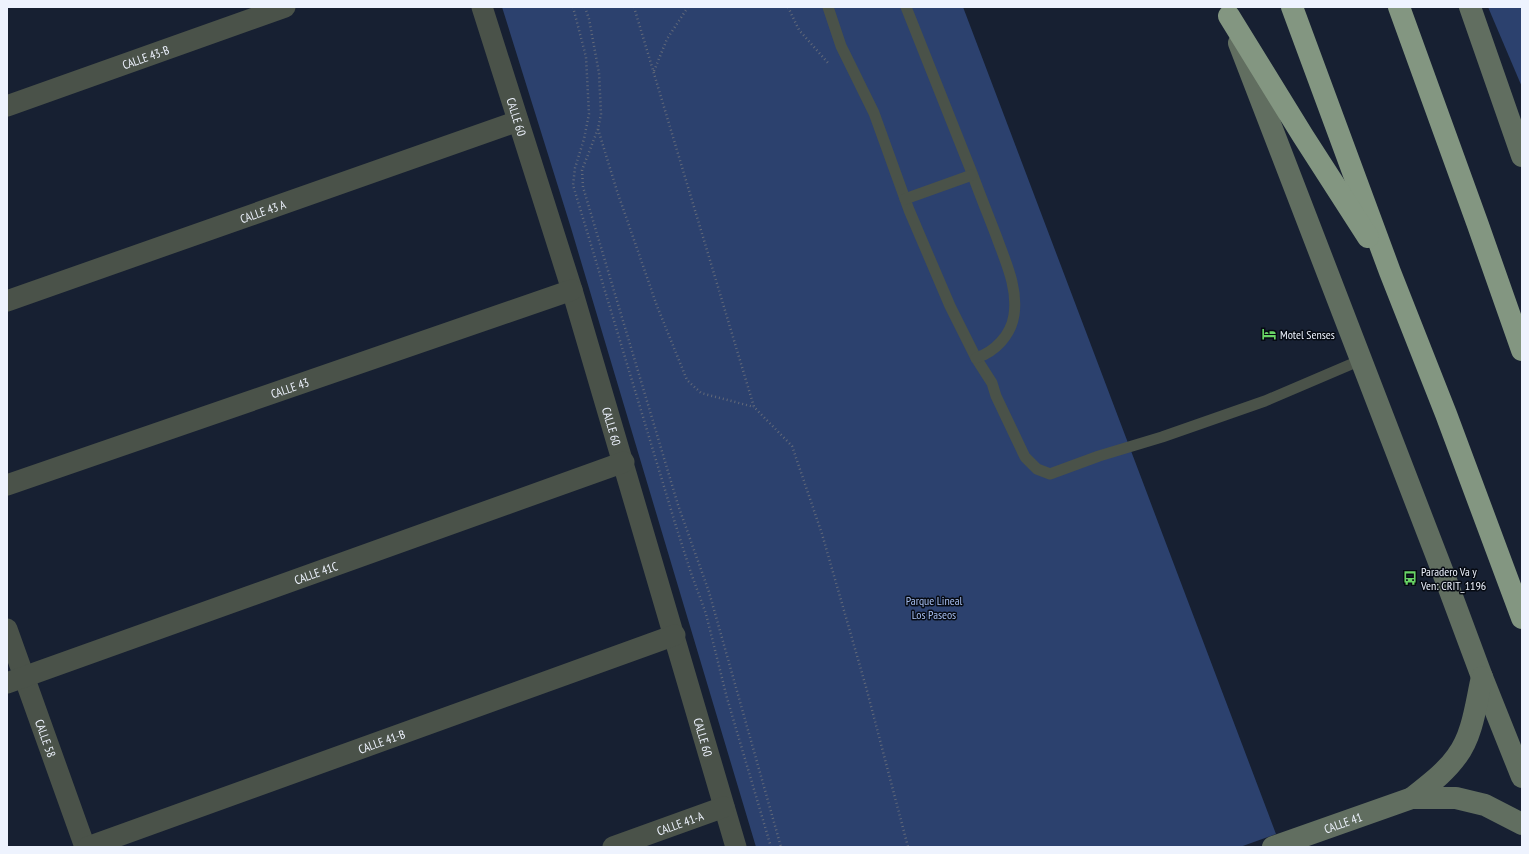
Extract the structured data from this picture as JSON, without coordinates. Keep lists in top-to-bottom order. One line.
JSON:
{"streets":{"main road":["CALLE 41"],"street":["CALLE 43-B","CALLE 60","CALLE 43 A","CALLE 43","CALLE 41C","CALLE 58","CALLE 41-B","CALLE 41-A"]},"crossings":[["CALLE 60","CALLE 43 A"],["CALLE 60","CALLE 43"],["CALLE 60","CALLE 41C"],["CALLE 60","CALLE 41-B"],["CALLE 60","CALLE 41-A"],["CALLE 41C","CALLE 58"]],"parks":["Parque Lineal Los Paseos"],"places":{"hotel":["Motel Senses"],"bus stop":["Paradero Va y Ven: CRIT_1196"]}}
